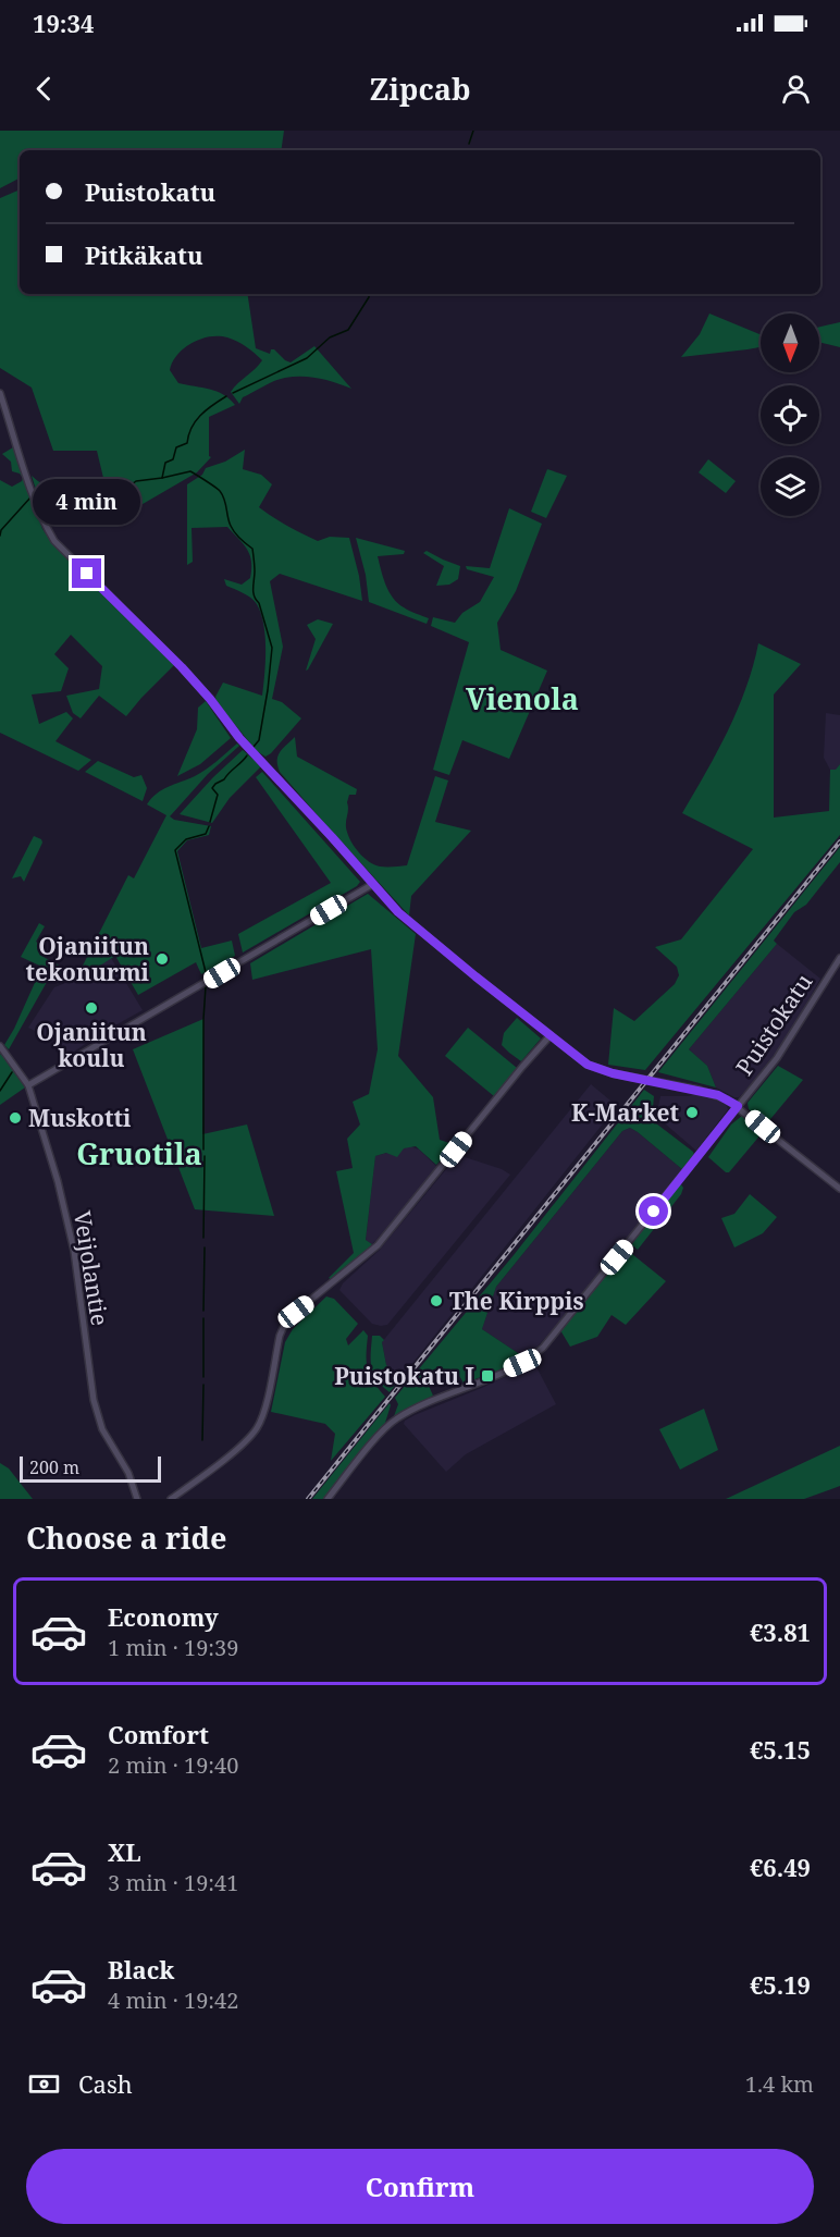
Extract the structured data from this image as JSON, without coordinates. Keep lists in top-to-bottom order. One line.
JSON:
{"streets":{"street":["Puistokatu","Veijolantie"]},"districts":["Vienola","Gruotila"],"places":{"other":["Ojaniitun tekonurmi","Ojaniitun koulu","K-Market","Muskotti","The Kirppis"],"transit":["Puistokatu I"]},"scale_bar":"200 m","north":"bottom","page":{"status":"19:34","header":"Zipcab","banner":["Puistokatu","Pitkäkatu"],"bubble":"4 min","scale":"200 m","heading":"Choose a ride","list":[{"name":"Economy","note":"1 min · 19:39","value":"€3.81"},{"name":"Comfort","note":"2 min · 19:40","value":"€5.15"},{"name":"XL","note":"3 min · 19:41","value":"€6.49"},{"name":"Black","note":"4 min · 19:42","value":"€5.19"}],"pay":["Cash","1.4 km"],"buttons":"Confirm"}}
